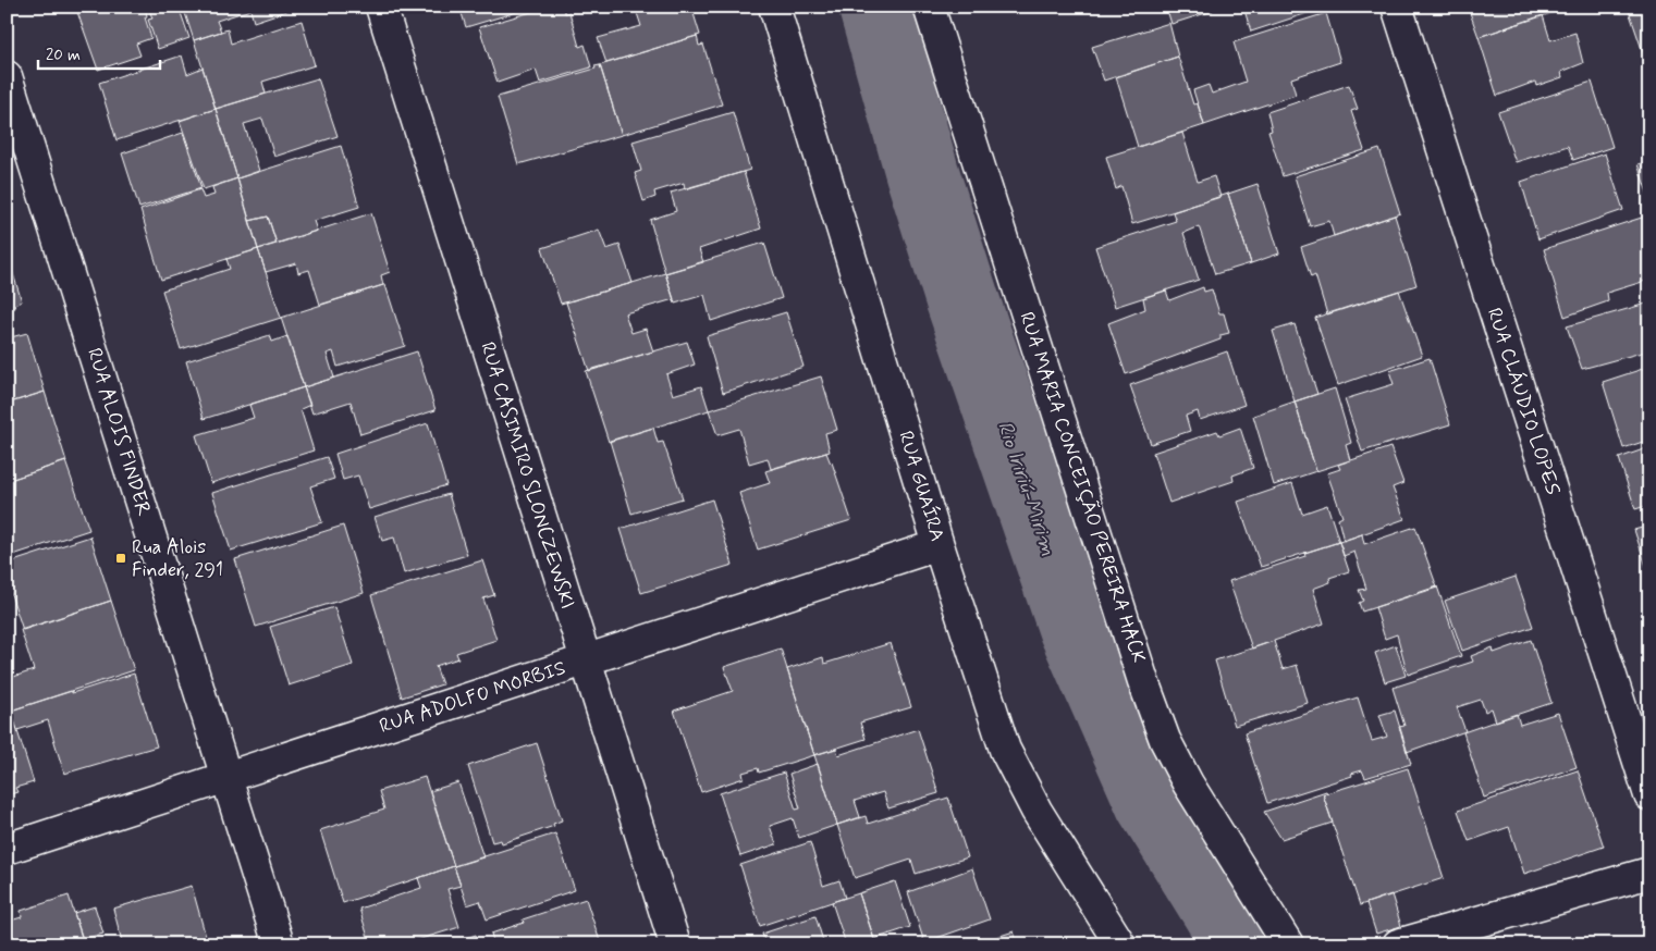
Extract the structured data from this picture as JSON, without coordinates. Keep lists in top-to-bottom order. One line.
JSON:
{"streets":{"street":["RUA CLÁUDIO LOPES","RUA ALOIS FINDER","RUA CASIMIRO SLONCZEWSKI","RUA GUAÍRA","RUA MARIA CONCEIÇÃO PEREIRA HACK","RUA ADOLFO MORBIS"]},"crossings":[["RUA ALOIS FINDER","RUA ADOLFO MORBIS"],["RUA CASIMIRO SLONCZEWSKI","RUA ADOLFO MORBIS"],["RUA GUAÍRA","RUA ADOLFO MORBIS"]],"water":["Rio Iririú-Mirim"],"places":{"transit":["Rua Alois Finder, 291"]},"scale_bar":"20 m"}
